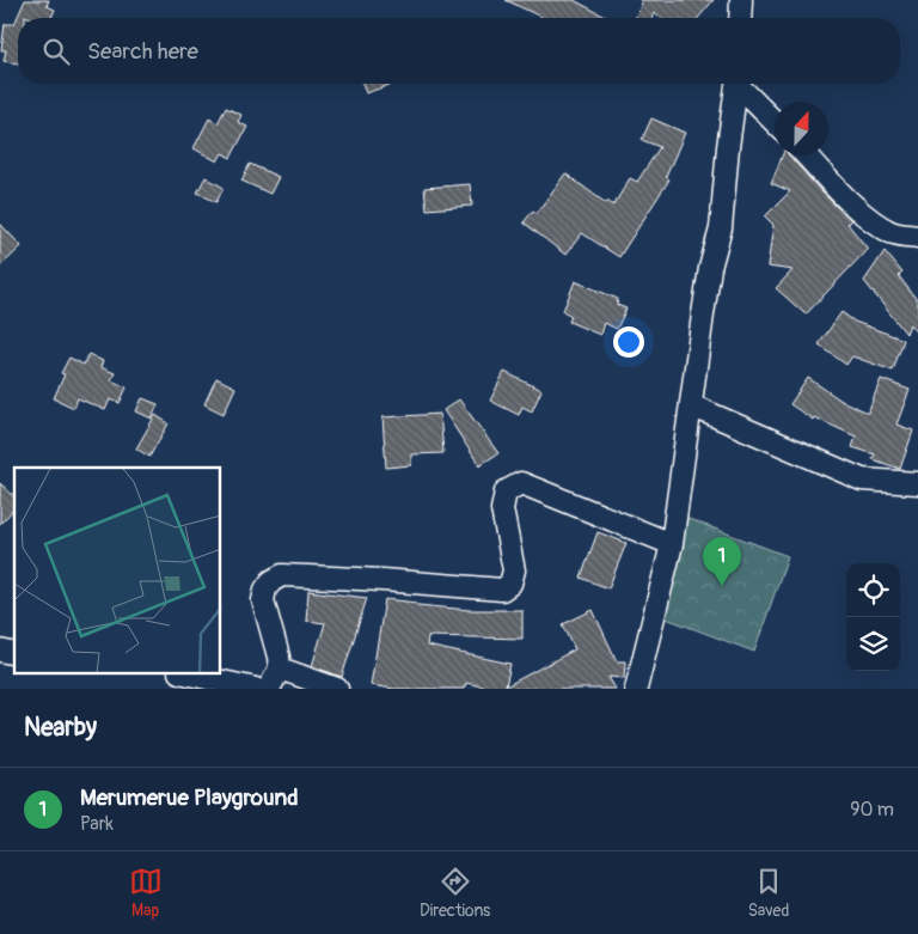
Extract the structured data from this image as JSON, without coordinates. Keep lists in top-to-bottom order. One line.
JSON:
{"north":"top","page":{"search":"Search here","pins":"1","heading":"Nearby","list":[{"mark":"1","name":"Merumerue Playground","note":"Park","value":"90 m"}],"nav":["Map","Directions","Saved"]}}
